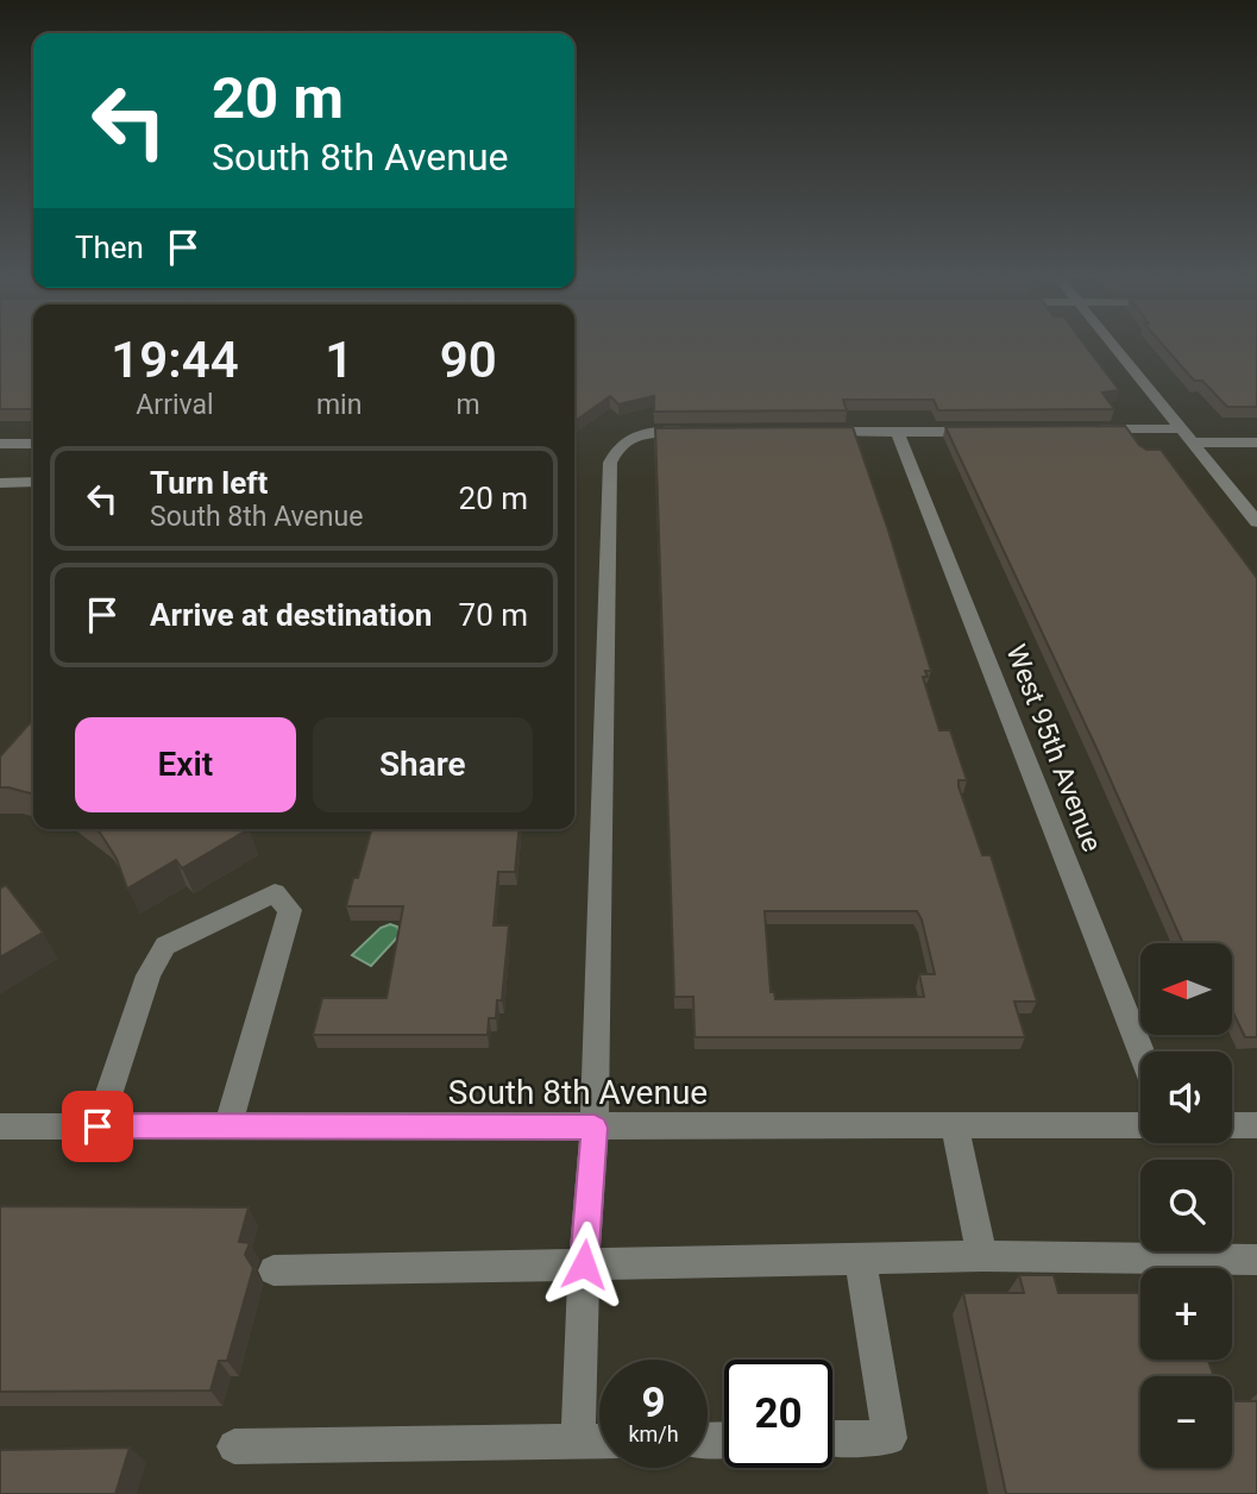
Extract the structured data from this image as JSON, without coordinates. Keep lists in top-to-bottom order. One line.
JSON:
{"streets":{"street":["West 95th Avenue","South 8th Avenue"]},"north":"left","page":{"turn":["20 m","South 8th Avenue"],"then":"Then","eta":["19:44","Arrival","1","min","90","m"],"list":[{"name":"Turn left","note":"South 8th Avenue","value":"20 m"},{"name":"Arrive at destination","value":"70 m"}],"buttons":["Exit","Share"],"map_buttons":["+","−"],"speed":"9 km/h","limit":"20"}}
